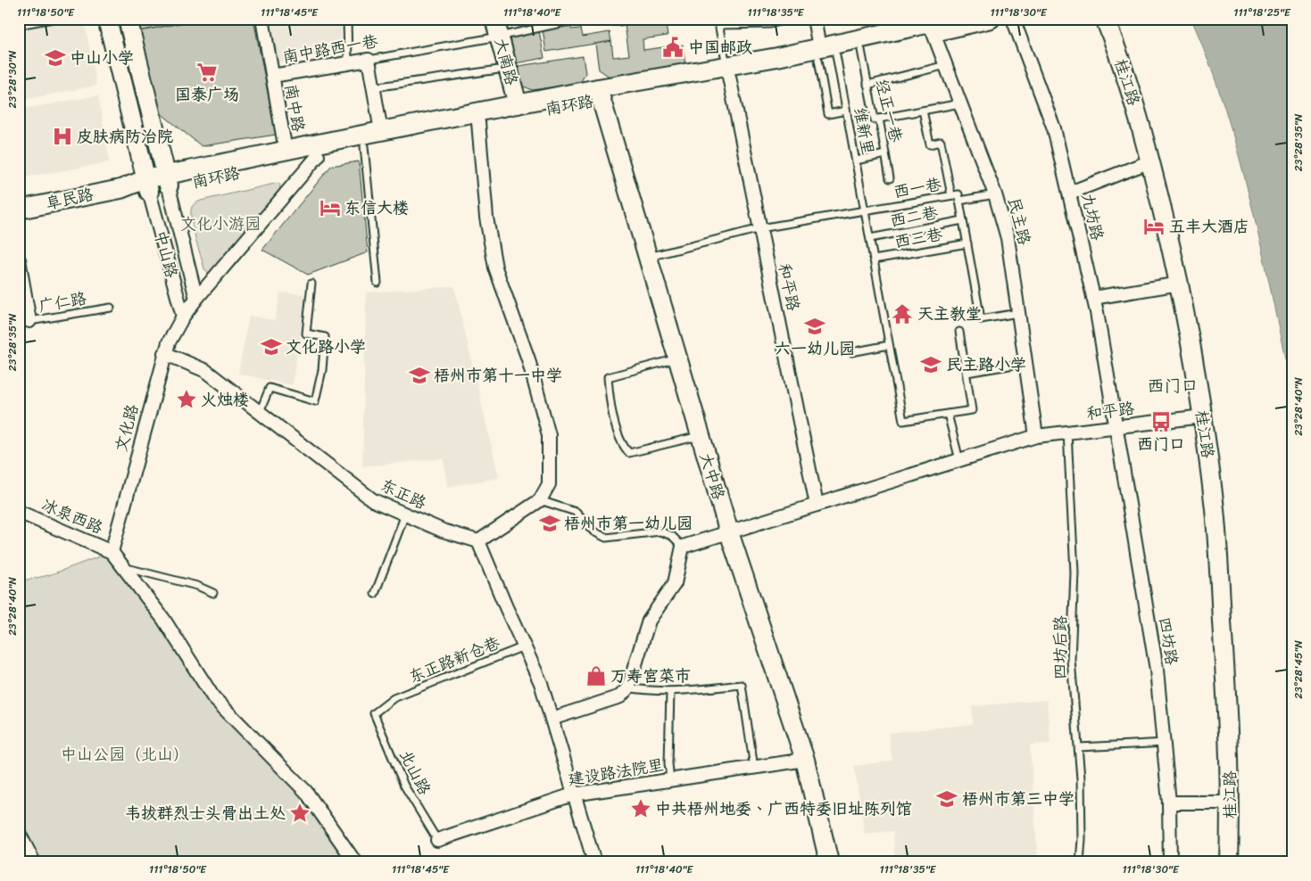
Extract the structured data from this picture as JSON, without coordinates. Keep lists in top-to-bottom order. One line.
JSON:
{"streets":{"street":["南中路西一巷","大南路","桂江路","南环路","南中路","阜民路","九坊路","民主路","中山路","和平路","文化路","大中路","东正路","冰泉西路","四坊路","建设路法院里"],"lane":["经正一巷","维新里","西一巷","西二巷","西三巷","广仁路","四坊后路","东正路新仓巷","北山路"]},"crossings":[["南中路西一巷","大南路"],["南中路西一巷","南中路"],["大南路","南环路"],["桂江路","和平路"],["南环路","南中路"],["南环路","经正一巷"],["南环路","维新里"],["南环路","阜民路"],["南环路","民主路"],["南环路","中山路"],["南环路","和平路"],["南环路","大中路"],["维新里","西一巷"],["维新里","西二巷"],["维新里","西三巷"],["西一巷","民主路"],["西一巷","和平路"],["西一巷","大中路"],["阜民路","中山路"],["九坊路","和平路"],["九坊路","四坊路"],["民主路","和平路"],["中山路","文化路"],["和平路","大中路"],["和平路","四坊路"],["和平路","四坊后路"],["文化路","东正路"],["文化路","冰泉西路"],["大中路","建设路法院里"],["东正路新仓巷","北山路"],["北山路","建设路法院里"]],"districts":["西门口"],"parks":["文化小游园","中山公园（北山）"],"places":{"public building":["中国邮政"],"school or university":["中山小学","六一幼儿园","文化路小学","民主路小学","梧州市第十一中学","梧州市第一幼儿园","梧州市第三中学"],"supermarket":["国泰广场"],"hospital":["皮肤病防治院"],"hotel":["东信大楼","五丰大酒店"],"temple":["天主教堂"],"place":["火烛楼","中共梧州地委、广西特委旧址陈列馆","韦拔群烈士头骨出土处"],"bus stop":["西门口"],"shop":["万寿宫菜市"]},"coordinates":["111°18'50\"E","111°18'45\"E","111°18'40\"E","111°18'35\"E","111°18'30\"E","111°18'25\"E","23°28'30\"N","23°28'35\"N","23°28'40\"N","23°28'45\"N"]}
